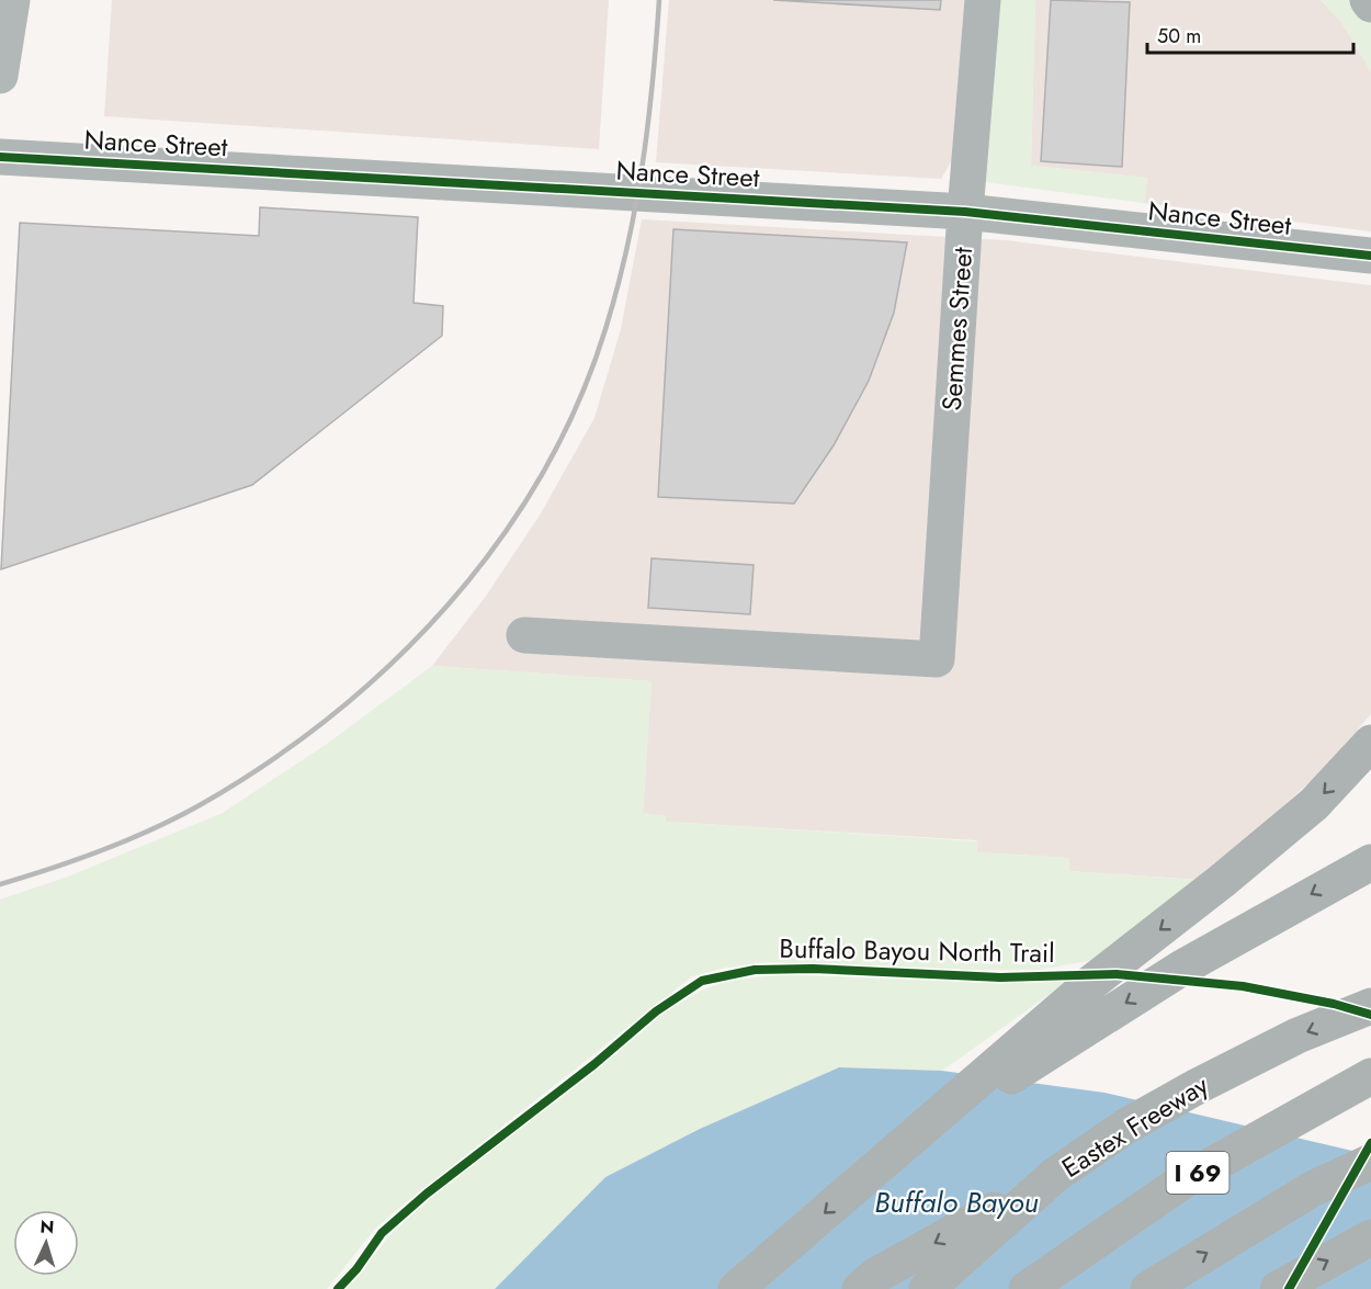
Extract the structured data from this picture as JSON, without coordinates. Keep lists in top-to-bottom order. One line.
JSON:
{"streets":{"highway":["Eastex Freeway","I 69"],"street":["Nance Street","Semmes Street"],"cycle path":["Buffalo Bayou North Trail"]},"crossings":[["Nance Street","Semmes Street"]],"water":["Buffalo Bayou"],"scale_bar":"50 m","north":"top"}
